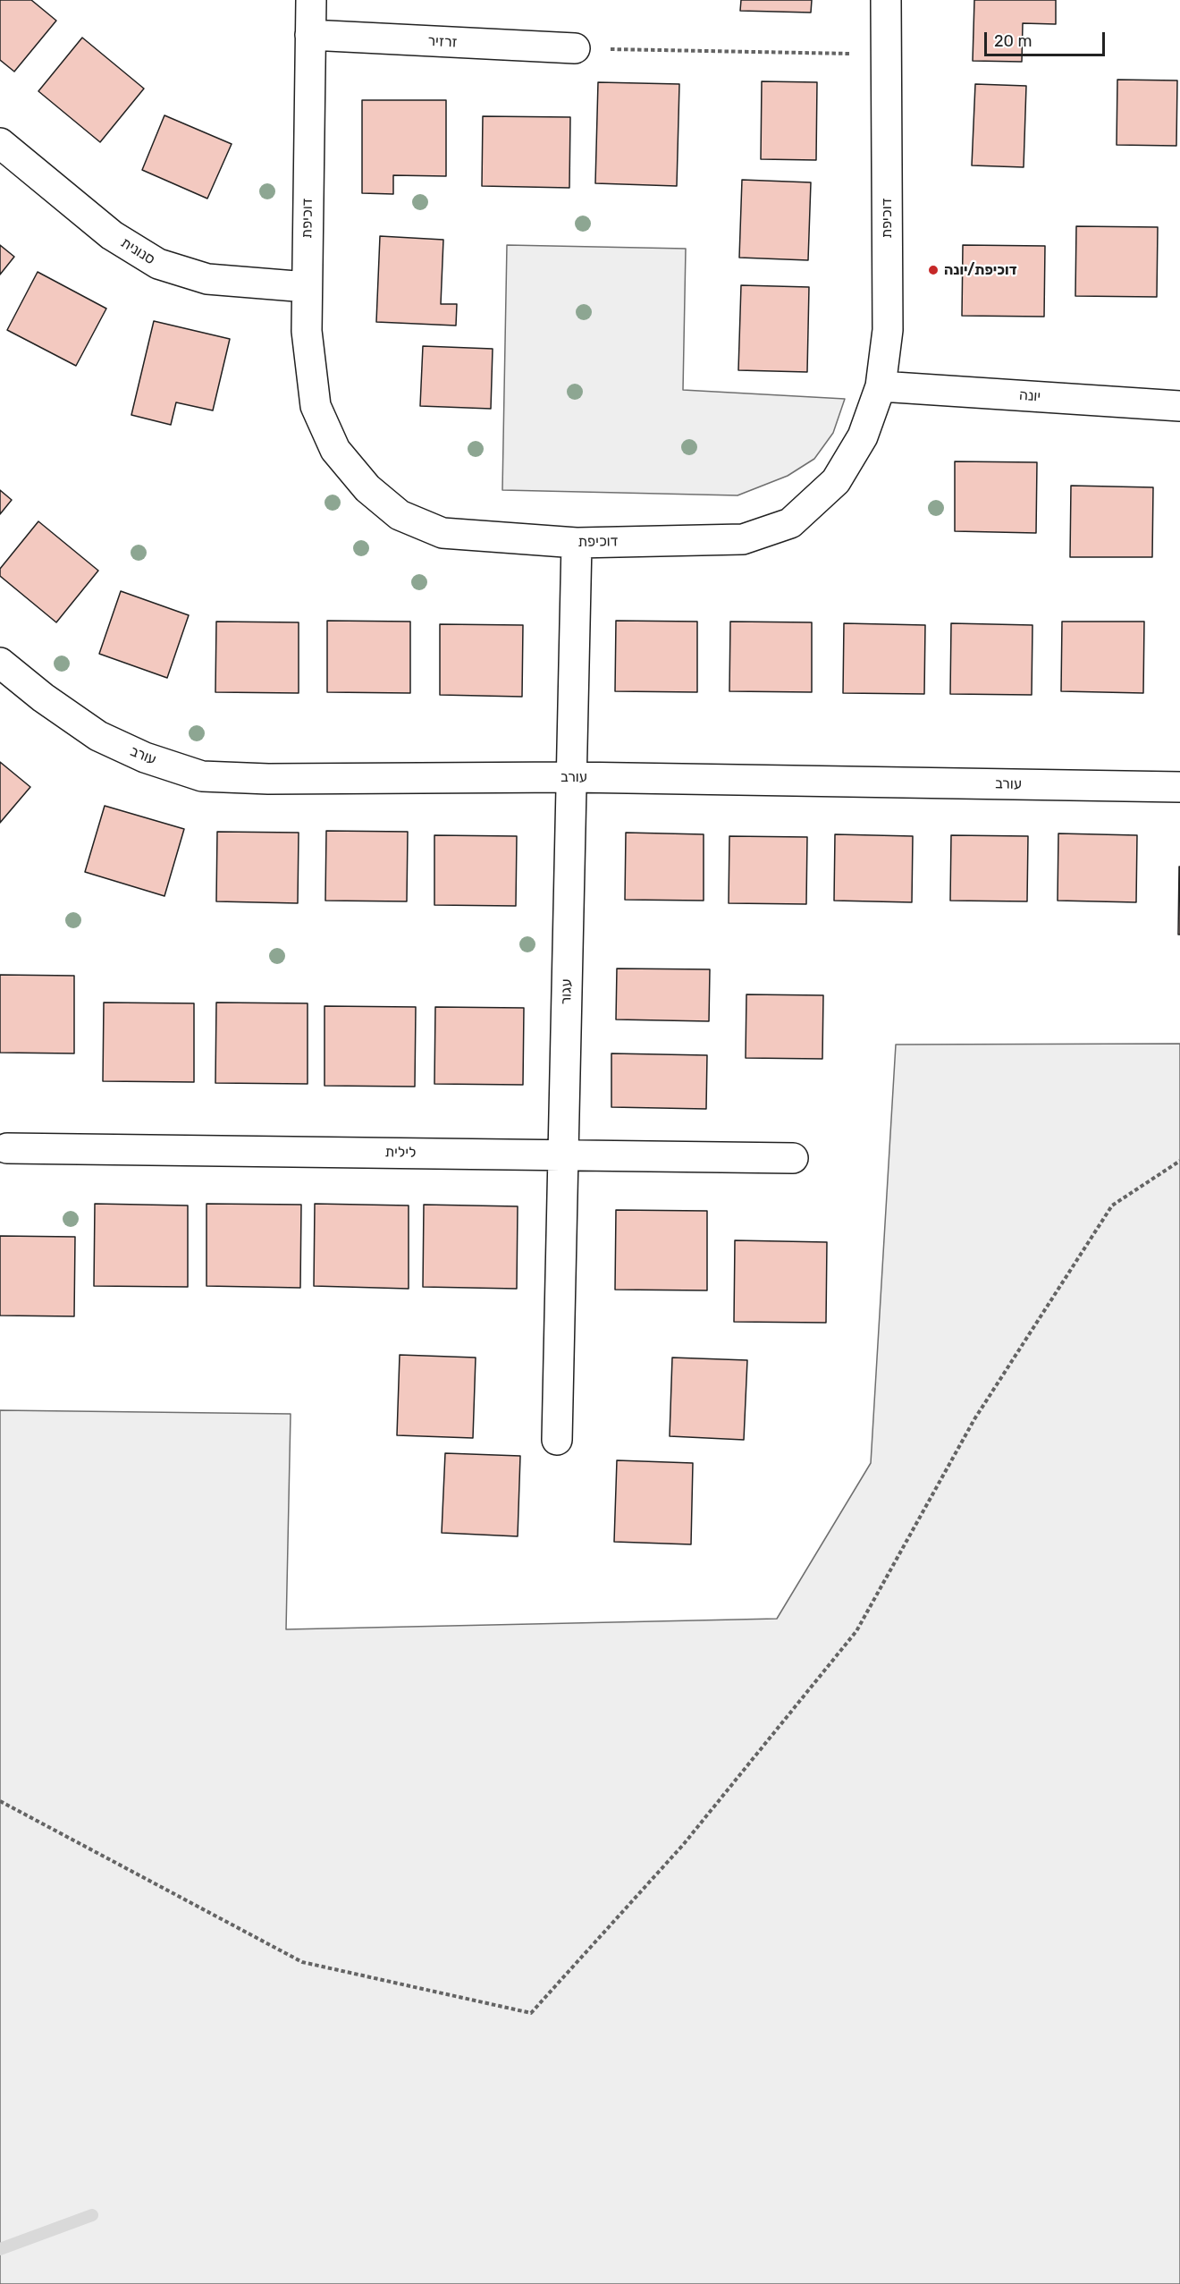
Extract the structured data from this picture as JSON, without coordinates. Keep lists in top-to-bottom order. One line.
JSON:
{"streets":{"street":["זרזיר","דוכיפת","סנונית","יונה","עורב","עגור","לילית"]},"crossings":[["זרזיר","דוכיפת"],["דוכיפת","סנונית"],["דוכיפת","יונה"],["דוכיפת","עגור"],["עורב","עגור"],["עגור","לילית"]],"places":["דוכיפת/יונה"],"scale_bar":"20 m"}
